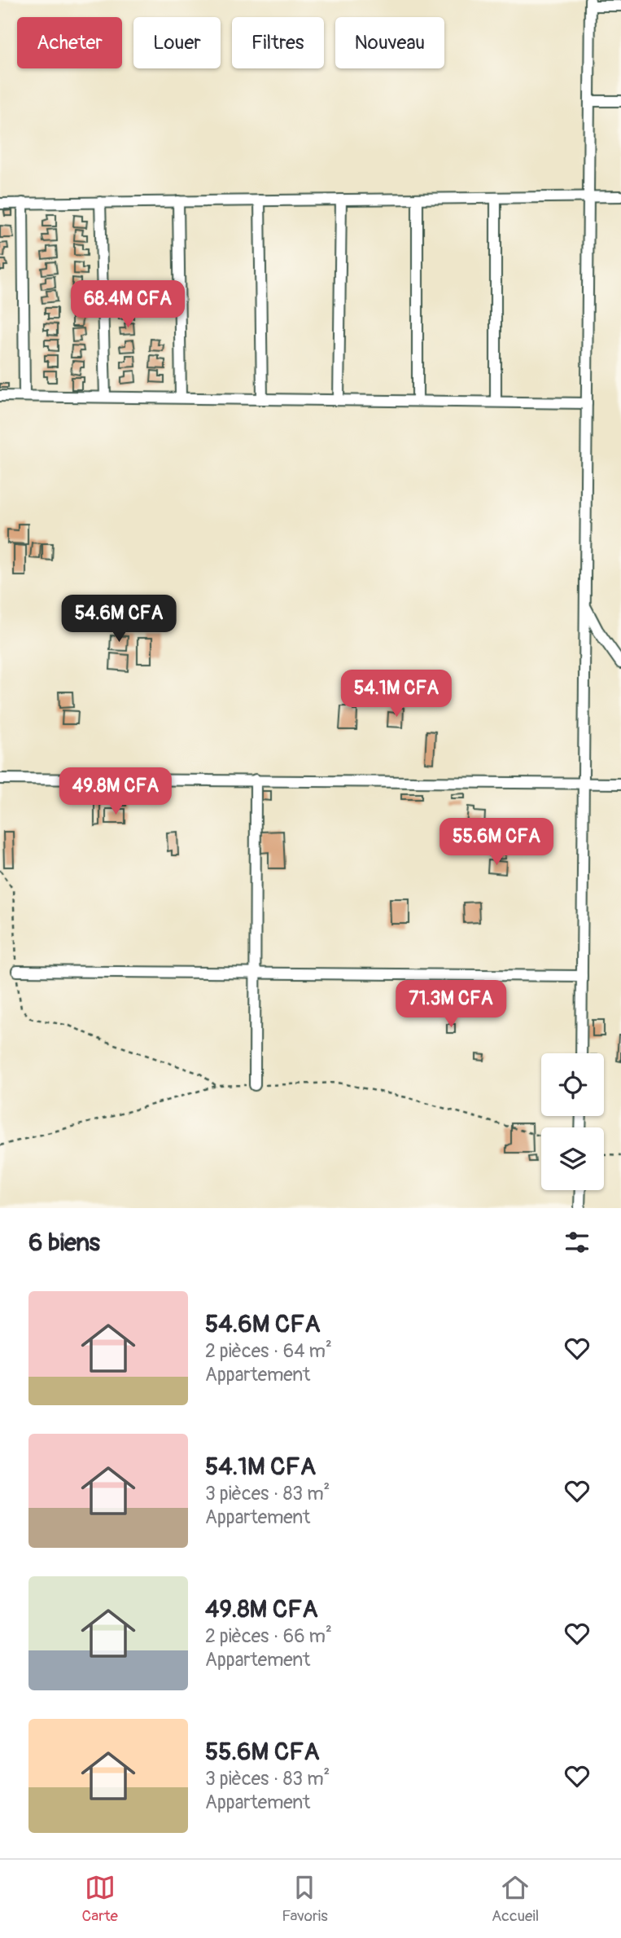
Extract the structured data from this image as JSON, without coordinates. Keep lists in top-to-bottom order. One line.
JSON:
{"page":{"chip":["Acheter","Louer","Filtres","Nouveau"],"price":["68.4M CFA","54.6M CFA","54.1M CFA","49.8M CFA","55.6M CFA","71.3M CFA"],"heading":"6 biens","list":[{"name":"54.6M CFA","note":"2 pièces · 64 m² · Appartement"},{"name":"54.1M CFA","note":"3 pièces · 83 m² · Appartement"},{"name":"49.8M CFA","note":"2 pièces · 66 m² · Appartement"},{"name":"55.6M CFA","note":"3 pièces · 83 m² · Appartement"}],"tabs":["Carte","Favoris","Accueil"]}}
